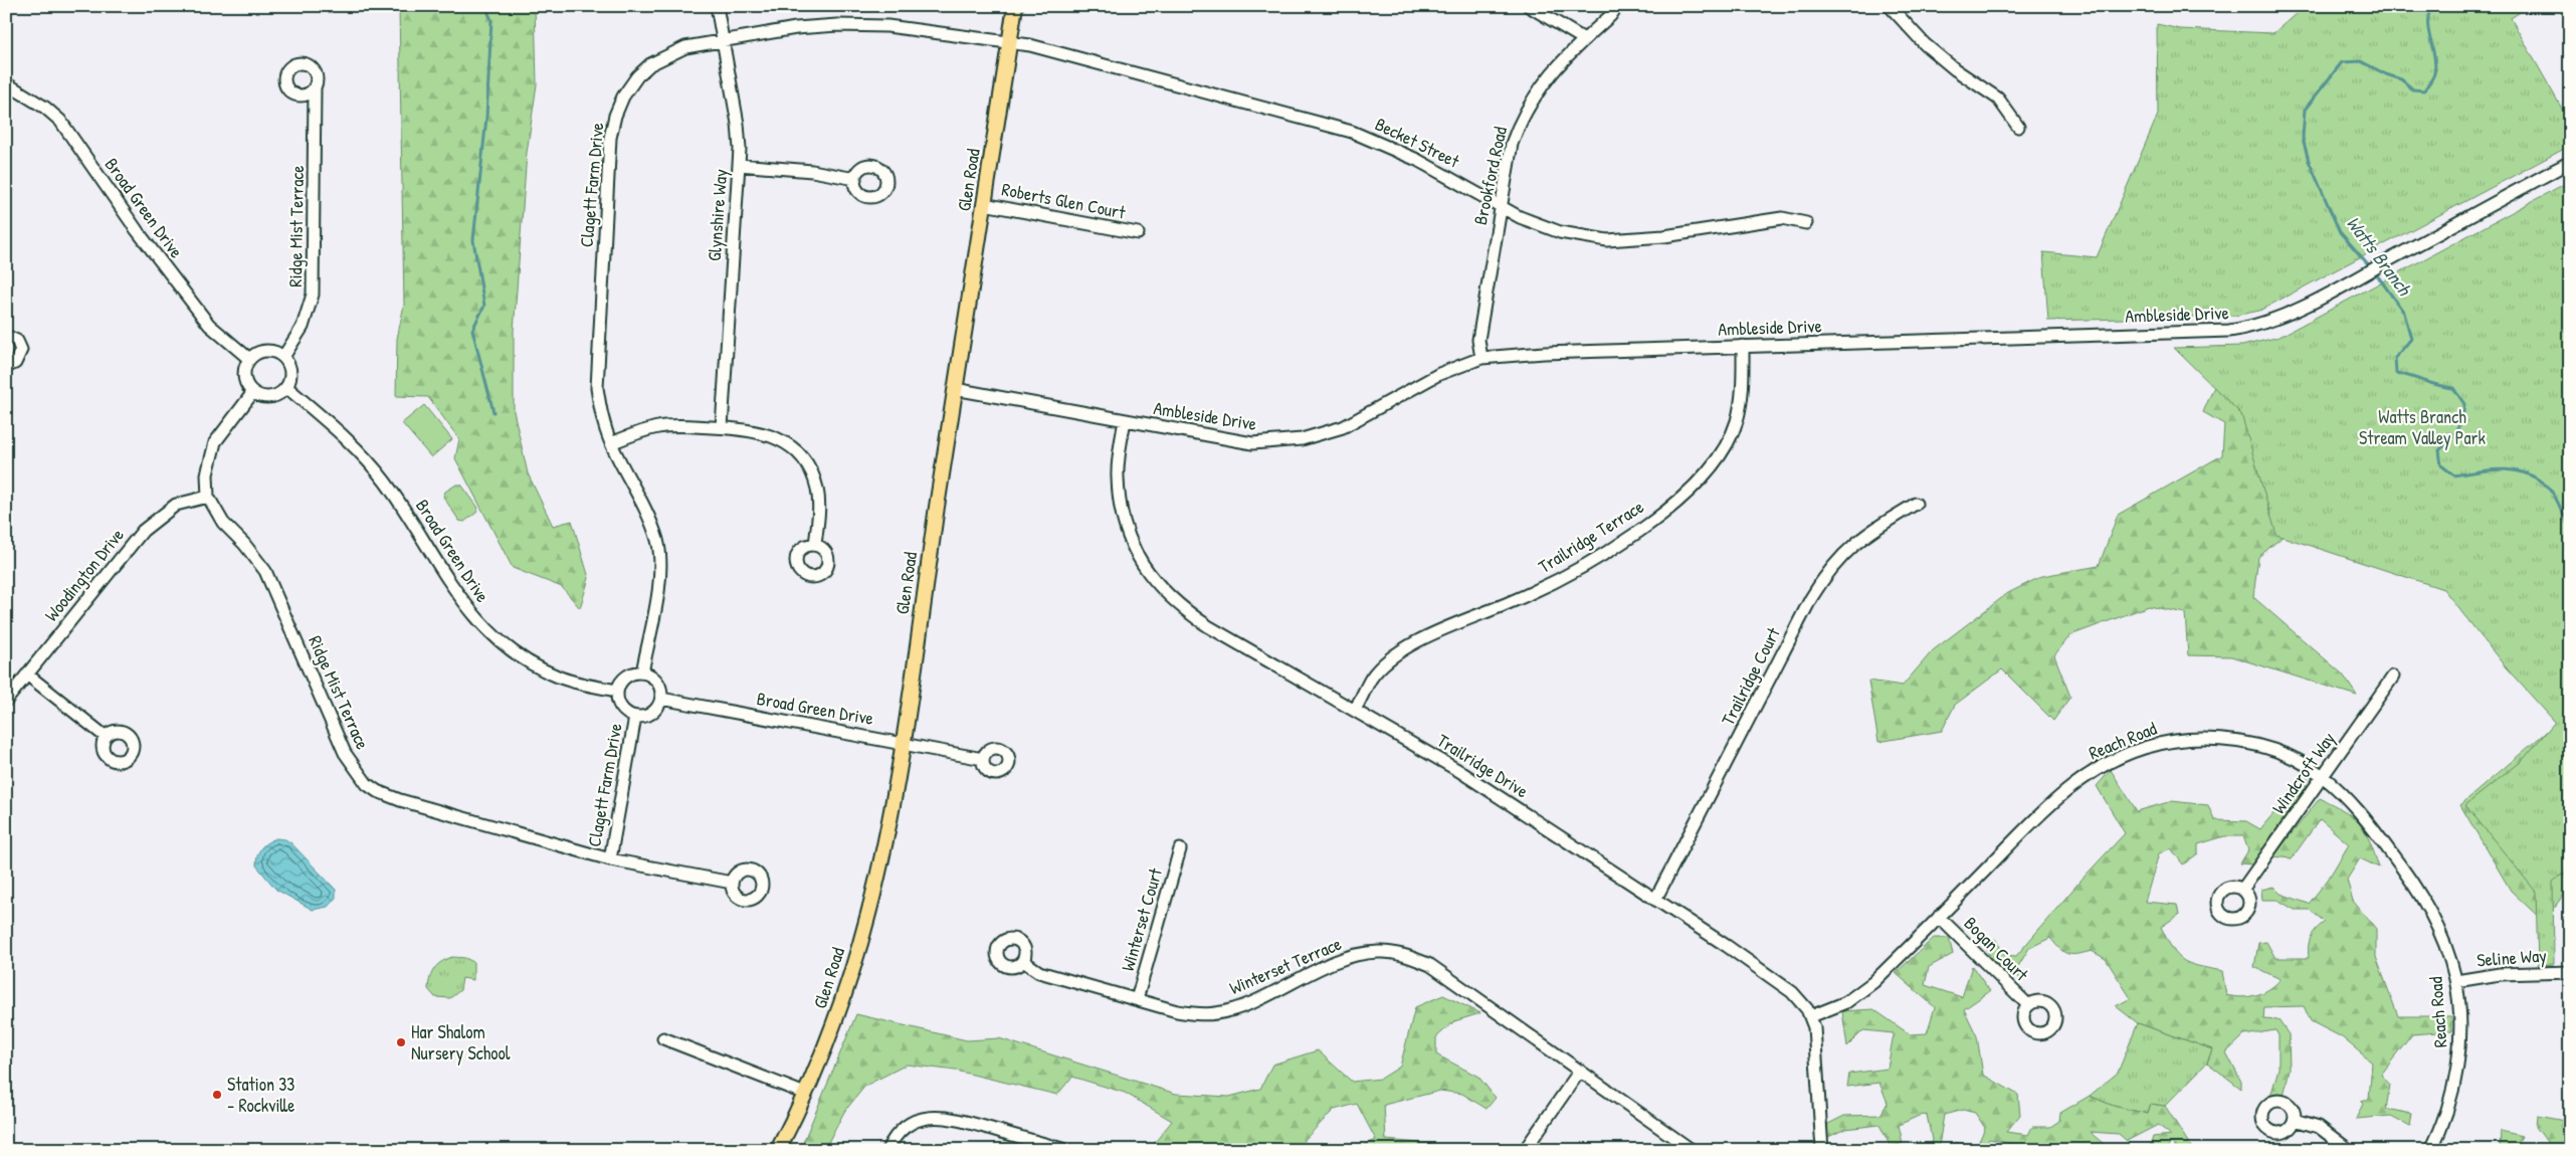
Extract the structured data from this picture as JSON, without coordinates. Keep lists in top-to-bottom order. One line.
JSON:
{"streets":{"main road":["Glen Road"],"street":["Becket Street","Brookford Road","Clagett Farm Drive","Roberts Glen Court","Broad Green Drive","Glynshire Way","Ridge Mist Terrace","Ambleside Drive","Trailridge Terrace","Woodington Drive","Trailridge Court","Reach Road","Trailridge Drive","Windcroft Way","Winterset Court","Bogan Court","Seline Way","Winterset Terrace"]},"crossings":[["Becket Street","Brookford Road"],["Becket Street","Glen Road"],["Becket Street","Clagett Farm Drive"],["Brookford Road","Ambleside Drive"],["Glen Road","Clagett Farm Drive"],["Glen Road","Roberts Glen Court"],["Glen Road","Broad Green Drive"],["Glen Road","Ambleside Drive"],["Clagett Farm Drive","Broad Green Drive"],["Clagett Farm Drive","Glynshire Way"],["Clagett Farm Drive","Ridge Mist Terrace"],["Broad Green Drive","Ridge Mist Terrace"],["Ridge Mist Terrace","Woodington Drive"],["Ambleside Drive","Trailridge Terrace"],["Ambleside Drive","Trailridge Drive"],["Trailridge Terrace","Trailridge Drive"],["Trailridge Court","Trailridge Drive"],["Reach Road","Trailridge Drive"],["Reach Road","Windcroft Way"],["Reach Road","Bogan Court"],["Reach Road","Seline Way"],["Winterset Court","Winterset Terrace"]],"water":["Watts Branch"],"parks":["Watts Branch Stream Valley Park"],"places":["Har Shalom Nursery School","Station 33 - Rockville"]}
